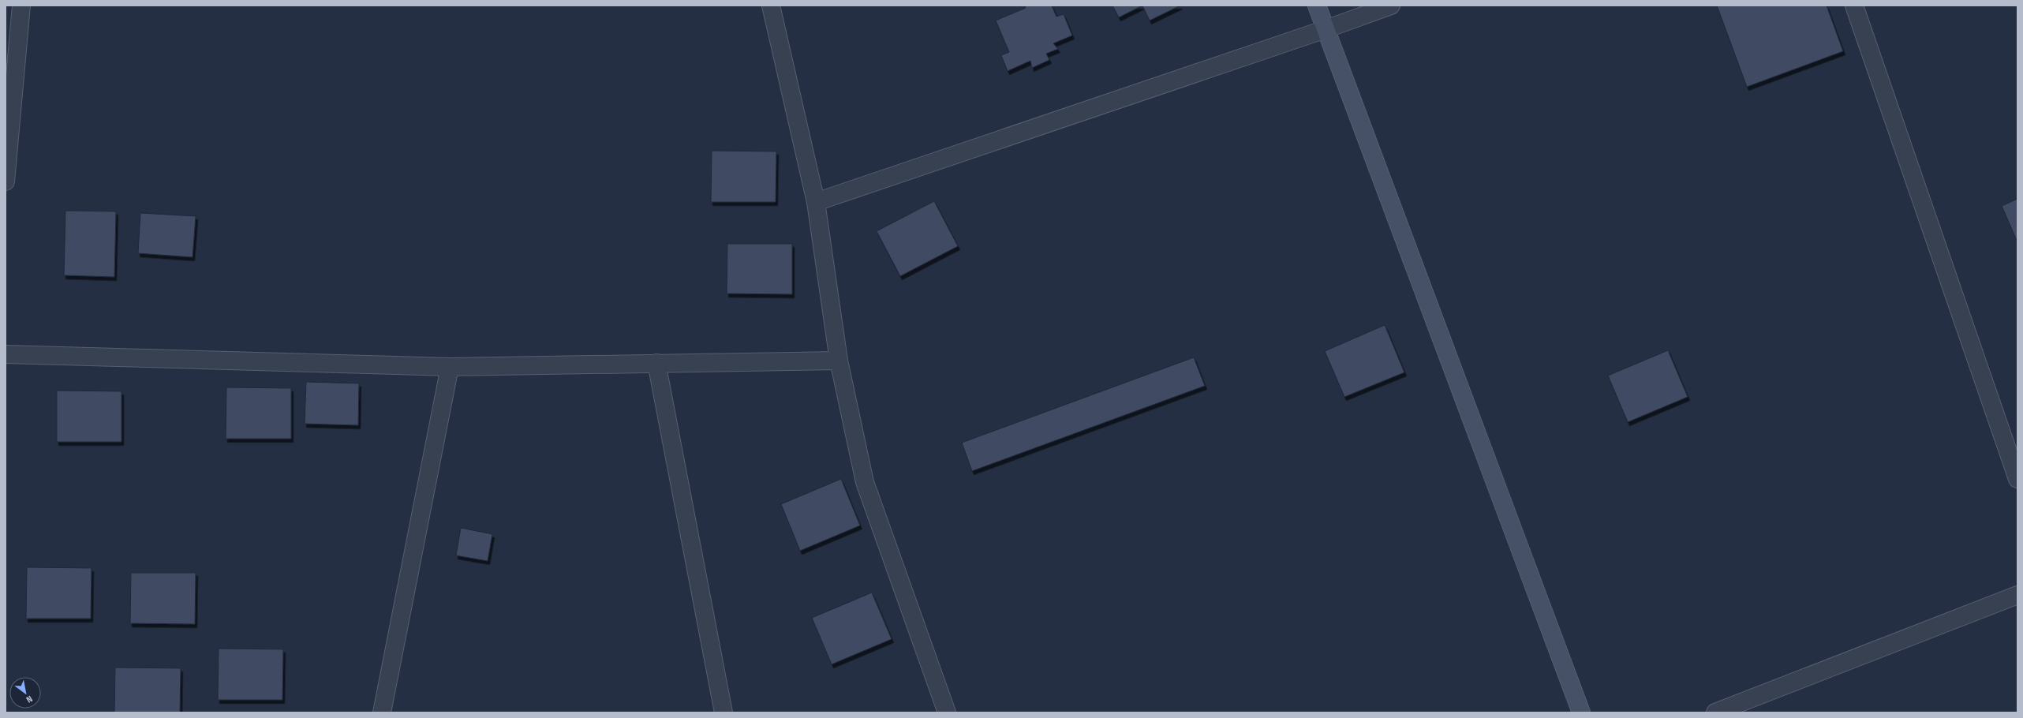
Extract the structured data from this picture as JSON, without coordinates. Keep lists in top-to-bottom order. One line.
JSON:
{"north":"bottom right"}
